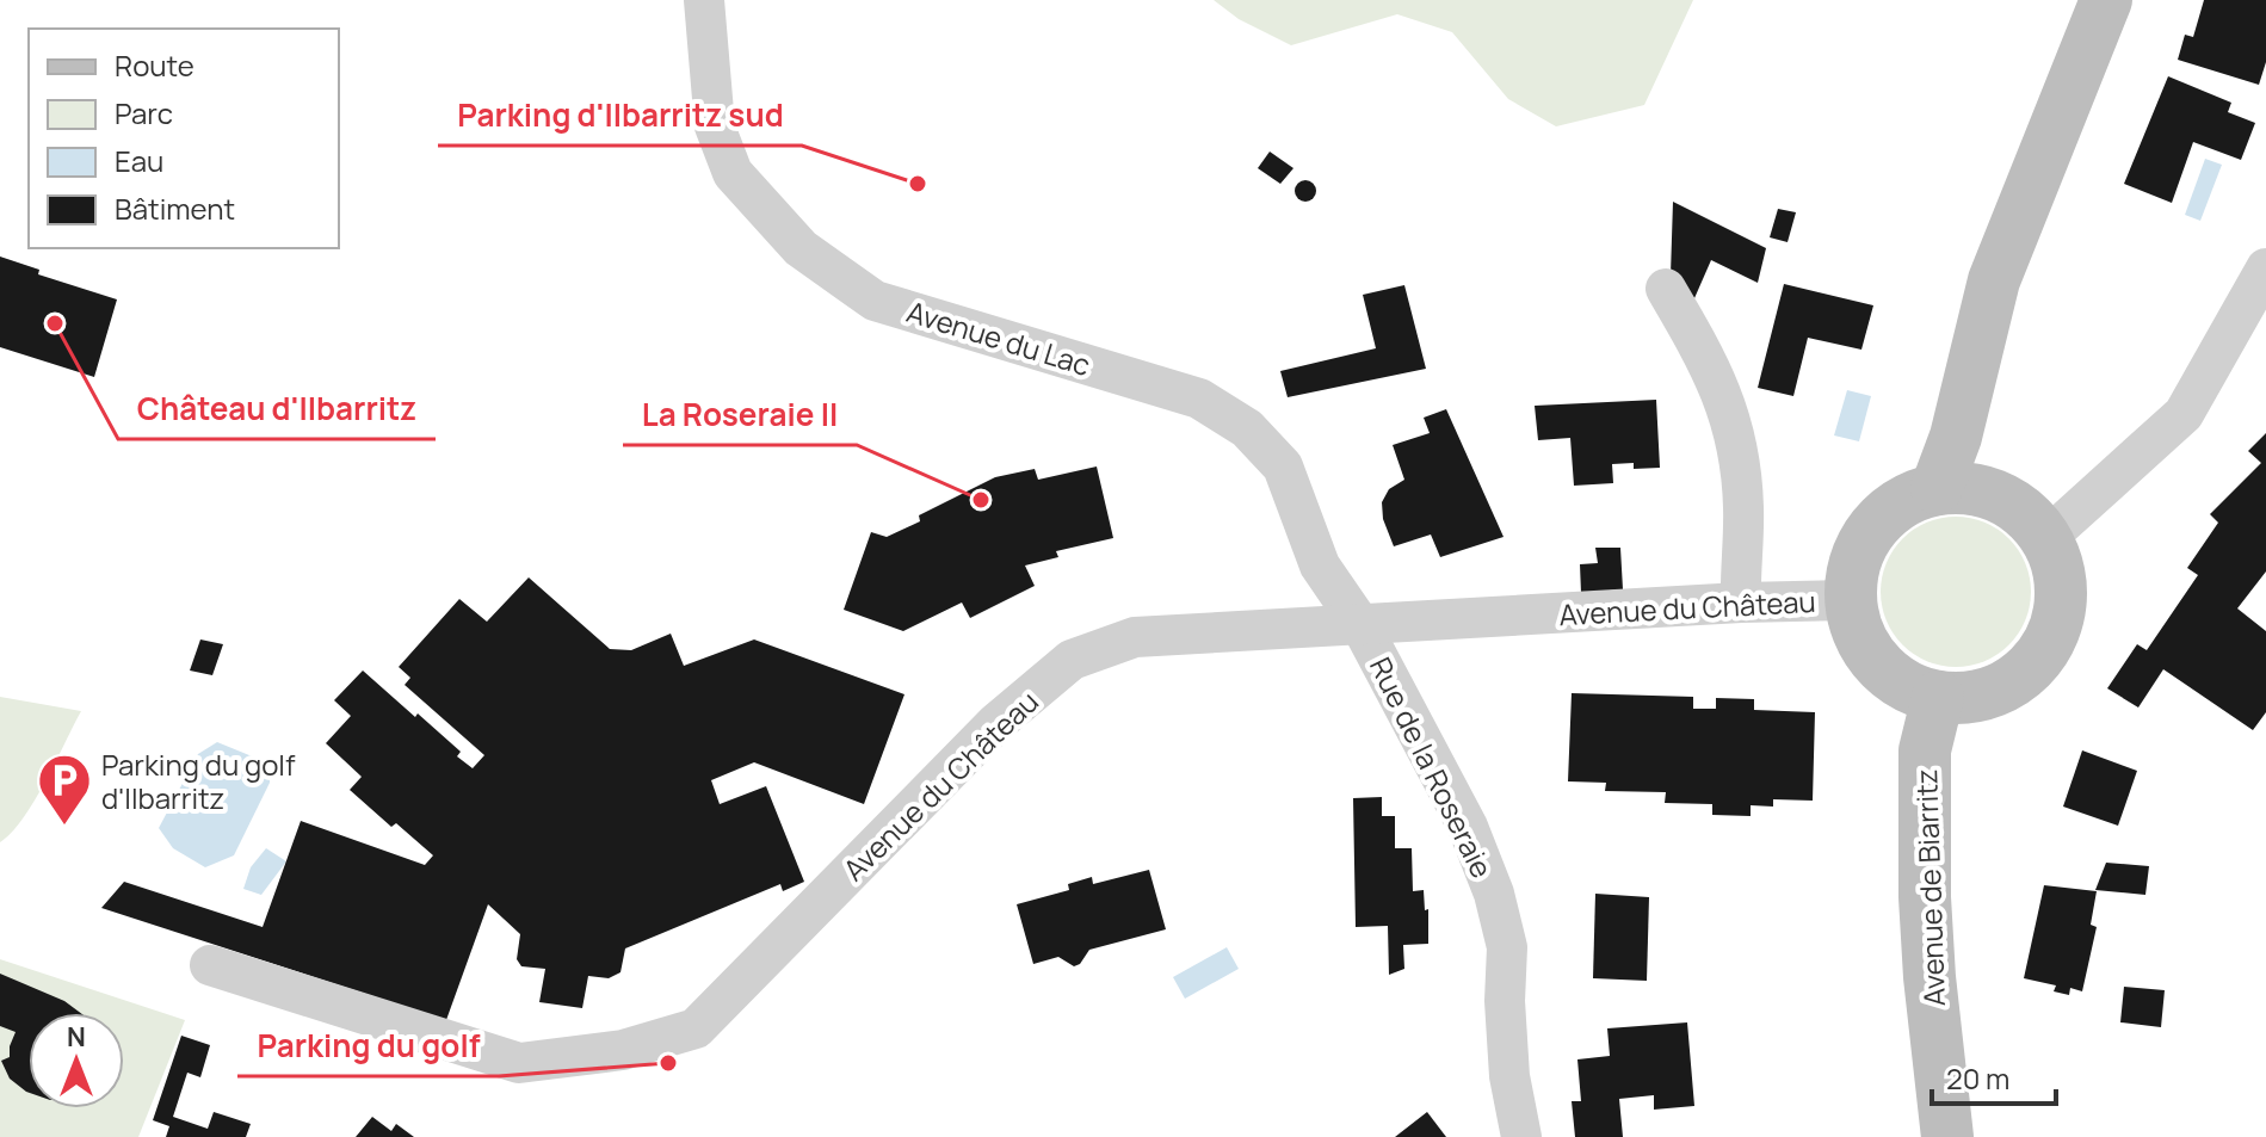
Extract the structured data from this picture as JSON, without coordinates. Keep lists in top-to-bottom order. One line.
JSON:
{"streets":{"main road":["Avenue de Biarritz"],"street":["Avenue du Lac","Avenue du Château","Rue de la Roseraie"]},"crossings":[["Avenue du Lac","Avenue du Château"],["Avenue du Lac","Rue de la Roseraie"],["Avenue du Château","Rue de la Roseraie"],["Avenue du Château","Avenue de Biarritz"]],"places":{"other":["Parking d'Ilbarritz sud","Château d'Ilbarritz","La Roseraie II","Parking du golf"],"parking":["Parking du golf d'Ilbarritz"]},"legend":["Route","Parc","Eau","Bâtiment"],"scale_bar":"20 m","north":"top"}
